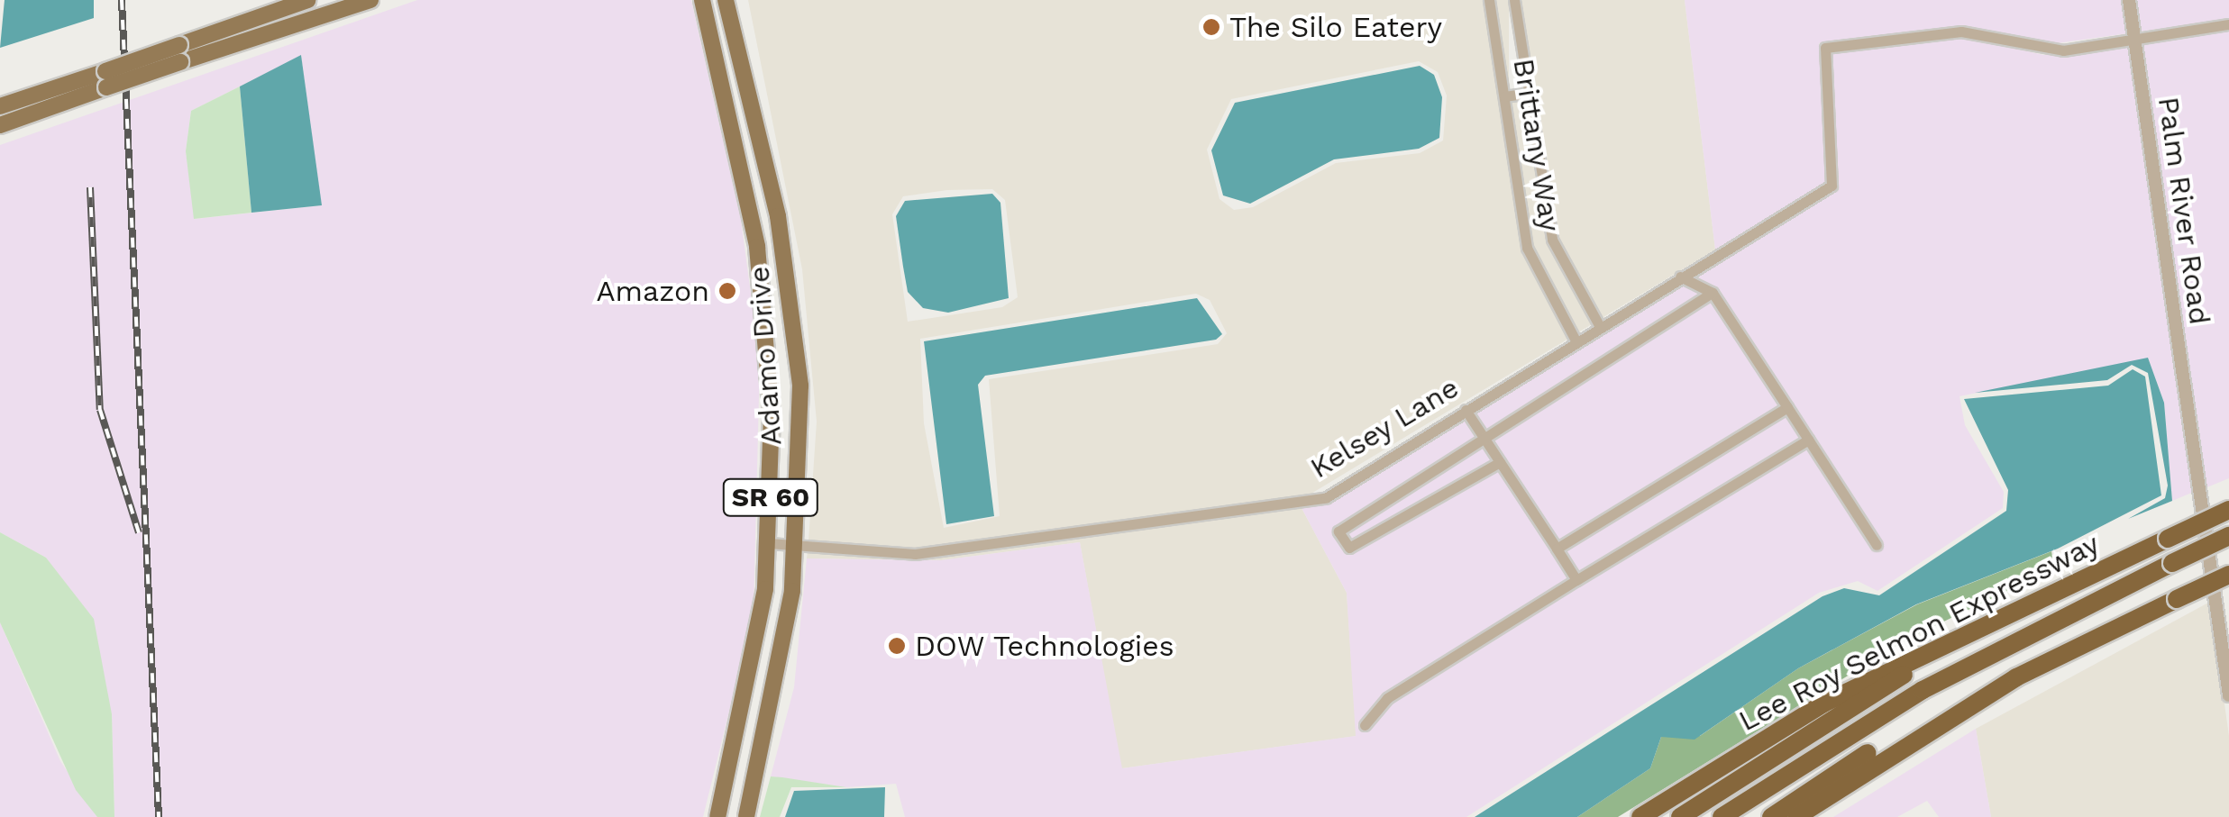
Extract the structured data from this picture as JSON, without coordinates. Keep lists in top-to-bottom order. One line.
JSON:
{"streets":{"highway":["Lee Roy Selmon Expressway"],"main road":["Adamo Drive","SR 60"],"street":["Brittany Way","Palm River Road","Kelsey Lane"]},"crossings":[["Brittany Way","Kelsey Lane"],["Palm River Road","Kelsey Lane"],["Adamo Drive","Kelsey Lane"]],"places":["The Silo Eatery","Amazon","DOW Technologies"]}
